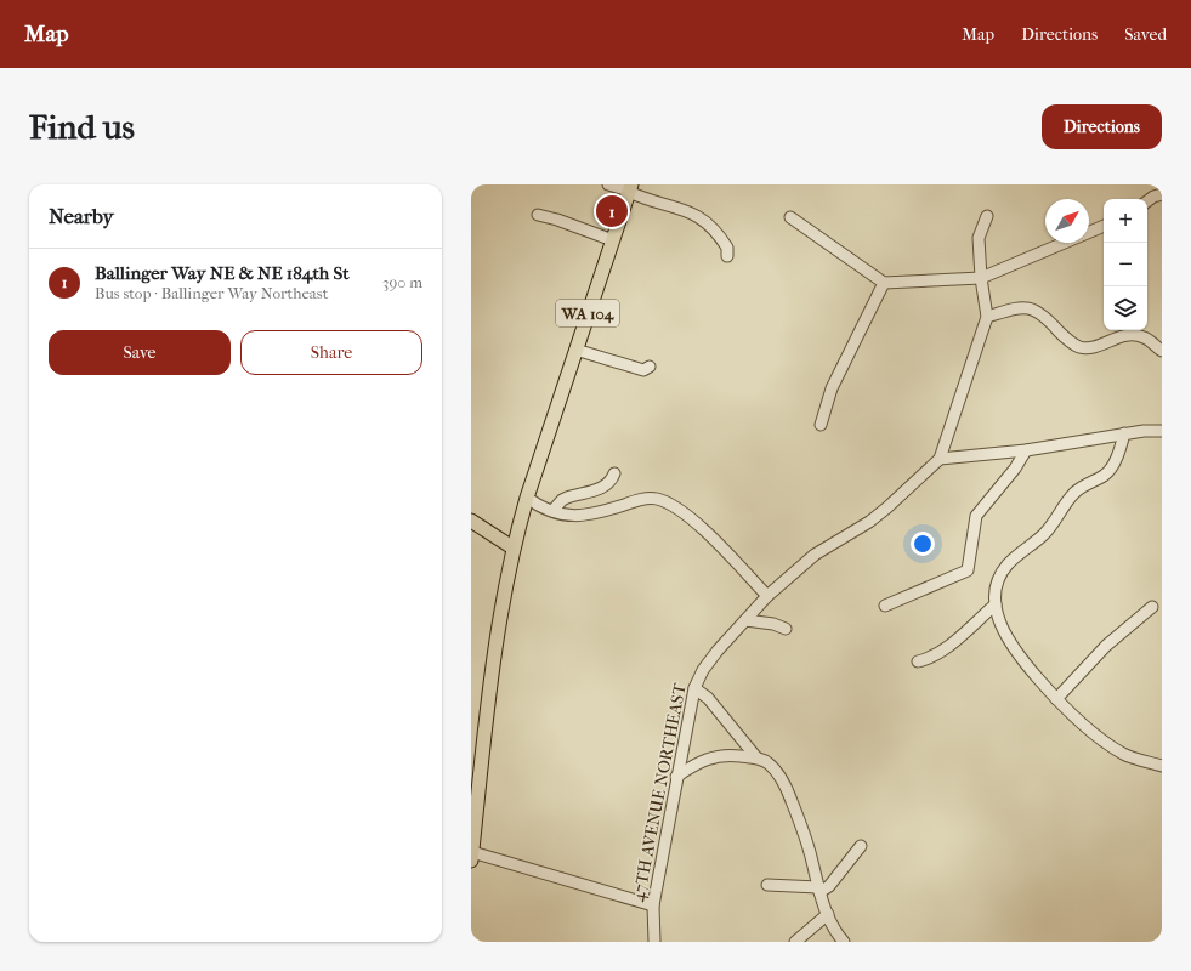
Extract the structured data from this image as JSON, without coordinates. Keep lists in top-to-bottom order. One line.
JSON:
{"streets":{"main road":["WA 104"],"street":["47TH AVENUE NORTHEAST"]},"north":"top right","page":{"header":"Map","nav":["Map","Directions","Saved"],"buttons":["Directions",["Save","Share"]],"title":"Find us","heading":"Nearby","pins":"1","map_buttons":["+","−"],"list":[{"mark":"1","name":"Ballinger Way NE & NE 184th St","note":"Bus stop · Ballinger Way Northeast","value":"390 m"}]}}
